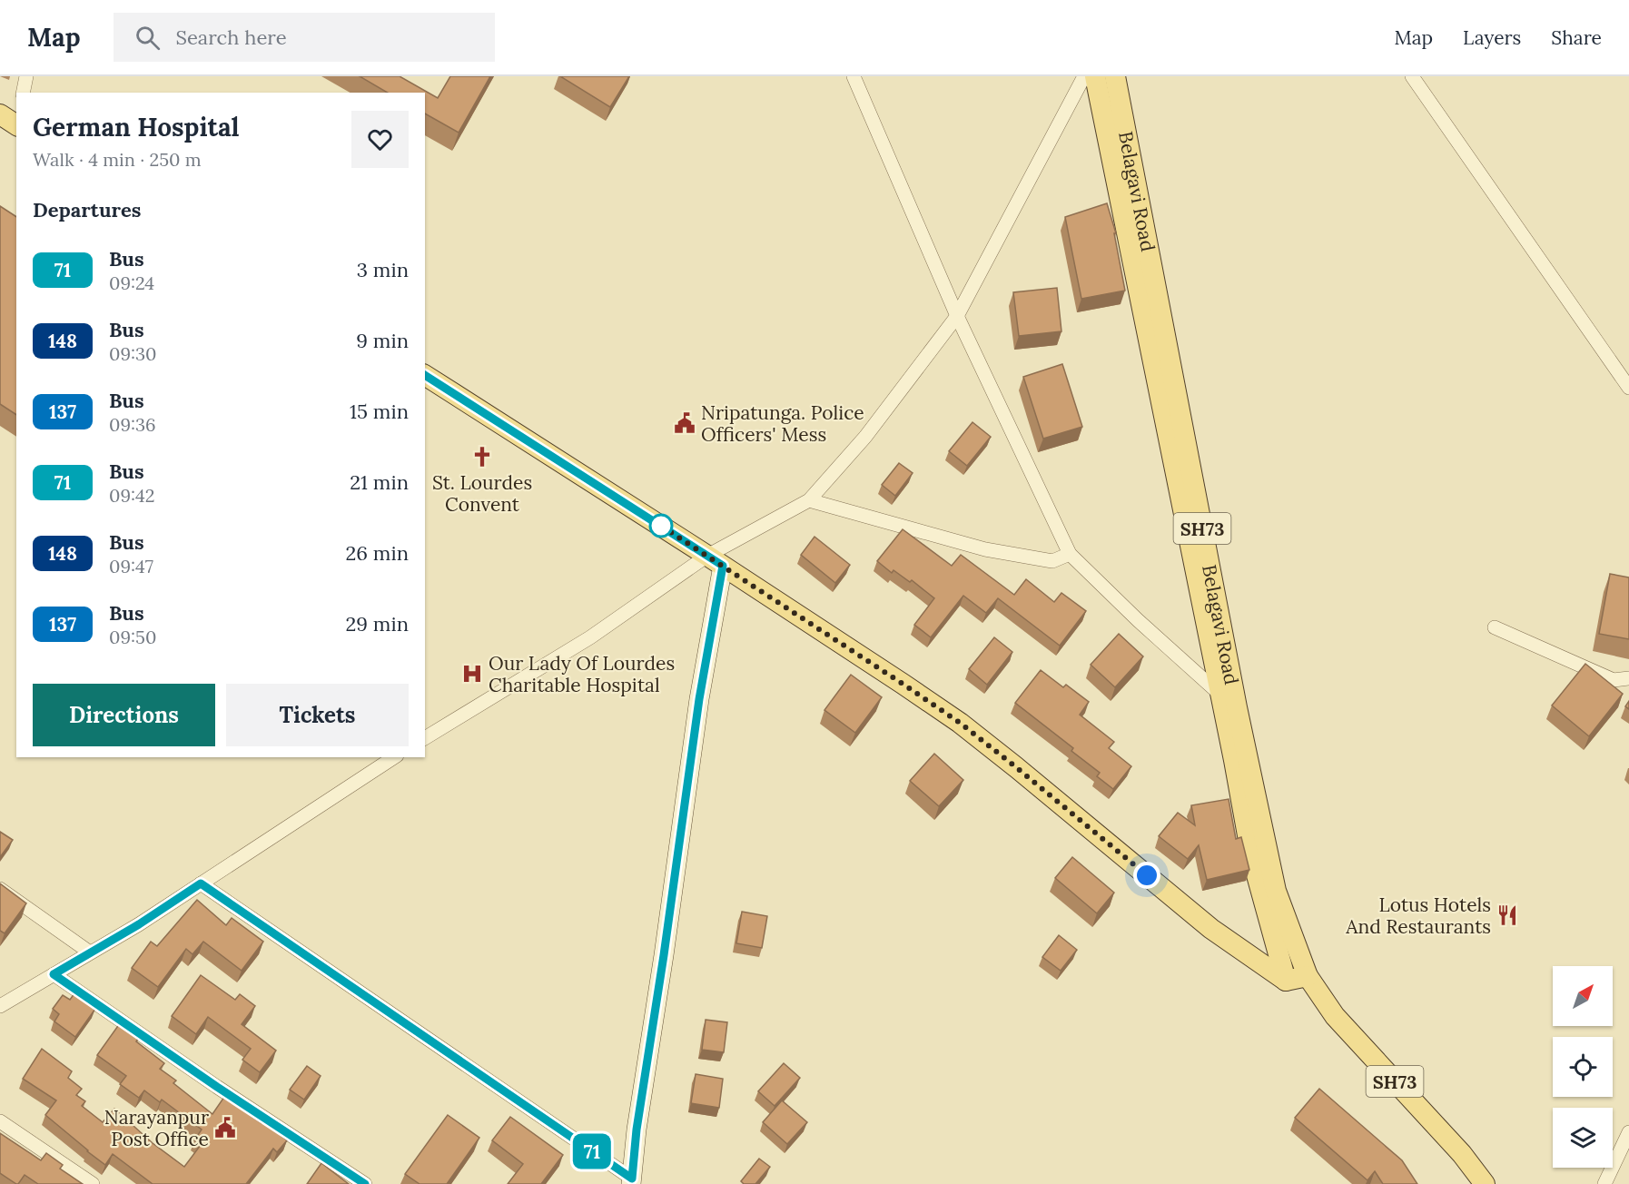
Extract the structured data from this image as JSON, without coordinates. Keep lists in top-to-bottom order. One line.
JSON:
{"streets":{"main road":["Belagavi Road","SH73"]},"crossings":[["Belagavi Road","SH73"]],"places":{"public building":["Nripatunga. Police Officers' Mess","Narayanpur Post Office"],"church":["St. Lourdes Convent"],"hospital":["Our Lady Of Lourdes Charitable Hospital"],"restaurant":["Lotus Hotels And Restaurants"]},"lines":["bus line 71"],"north":"top right","page":{"header":"Map","search":"Search here","nav":["Map","Layers","Share"],"on_map":"71","heading":[["German Hospital","Walk · 4 min · 250 m"],"Departures"],"list":[{"mark":"71","name":"Bus","note":"09:24","value":"3 min"},{"mark":"148","name":"Bus","note":"09:30","value":"9 min"},{"mark":"137","name":"Bus","note":"09:36","value":"15 min"},{"mark":"71","name":"Bus","note":"09:42","value":"21 min"},{"mark":"148","name":"Bus","note":"09:47","value":"26 min"},{"mark":"137","name":"Bus","note":"09:50","value":"29 min"}],"buttons":["Directions","Tickets"]}}
